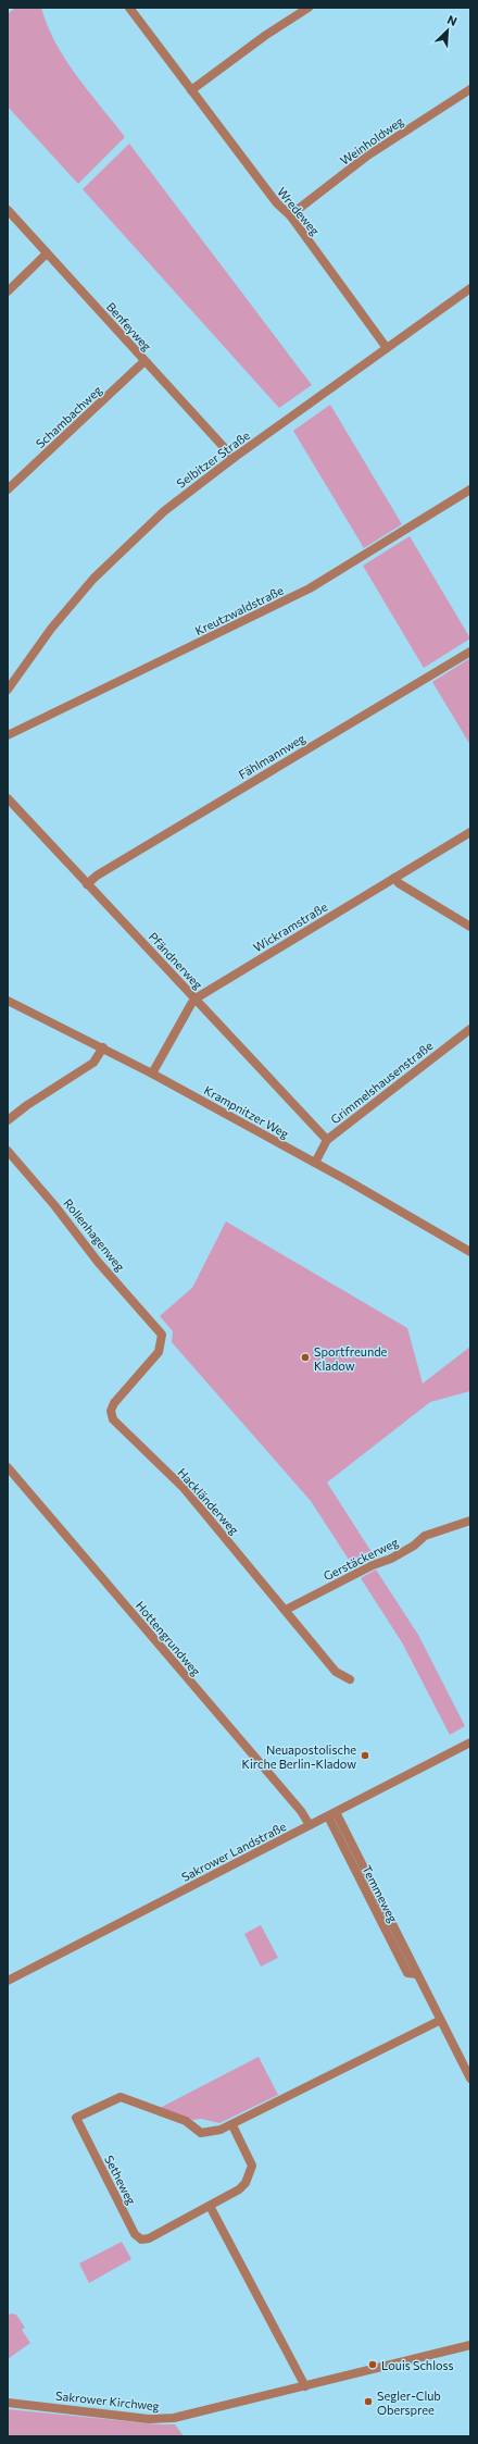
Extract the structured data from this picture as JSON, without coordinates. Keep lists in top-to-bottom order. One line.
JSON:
{"streets":{"street":["Weinholdweg","Wredeweg","Benfeyweg","Schambachweg","Selbitzer Straße","Kreutzwaldstraße","Fählmannweg","Wickramstraße","Pfändnerweg","Grimmelshausenstraße","Krampnitzer Weg","Rollenhagenweg","Hackländerweg","Gerstäckerweg","Hottengrundweg","Sakrower Landstraße","Temmeweg","Setheweg","Sakrower Kirchweg"]},"crossings":[["Weinholdweg","Wredeweg"],["Wredeweg","Selbitzer Straße"],["Benfeyweg","Schambachweg"],["Benfeyweg","Selbitzer Straße"],["Fählmannweg","Pfändnerweg"],["Wickramstraße","Pfändnerweg"],["Wickramstraße","Krampnitzer Weg"],["Pfändnerweg","Grimmelshausenstraße"],["Grimmelshausenstraße","Krampnitzer Weg"],["Rollenhagenweg","Hackländerweg"],["Hackländerweg","Gerstäckerweg"],["Hottengrundweg","Sakrower Landstraße"],["Sakrower Landstraße","Temmeweg"],["Temmeweg","Setheweg"]],"places":["Sportfreunde Kladow","Neuapostolische Kirche Berlin-Kladow","Louis Schloss","Segler-Club Oberspree"],"north":"top right"}
